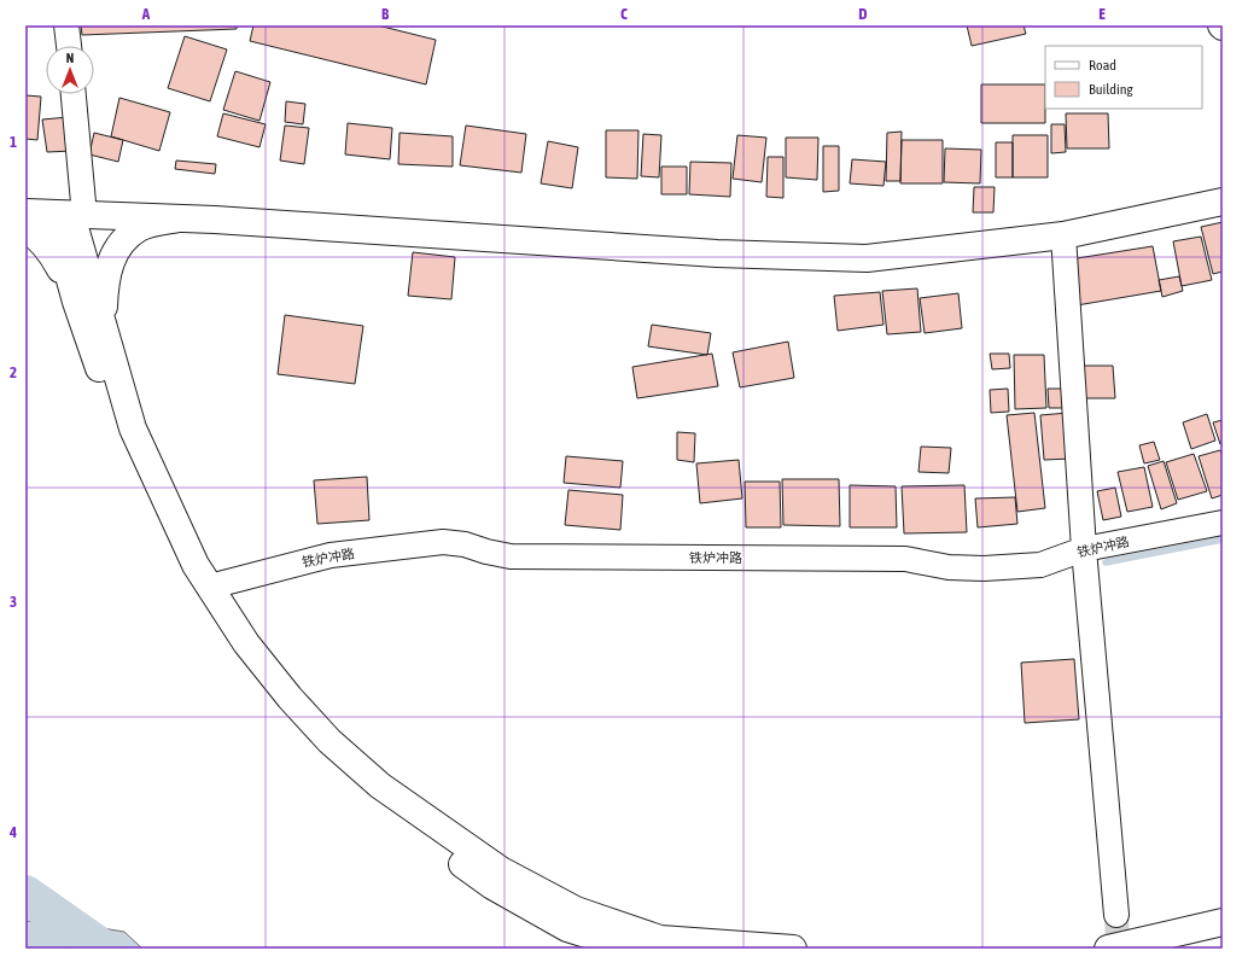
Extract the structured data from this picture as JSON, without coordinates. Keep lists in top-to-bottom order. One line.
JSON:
{"streets":{"street":["铁炉冲路"]},"legend":["Road","Building"],"north":"top","grid":{"columns":["A","B","C","D","E"],"rows":["1","2","3","4"]}}
